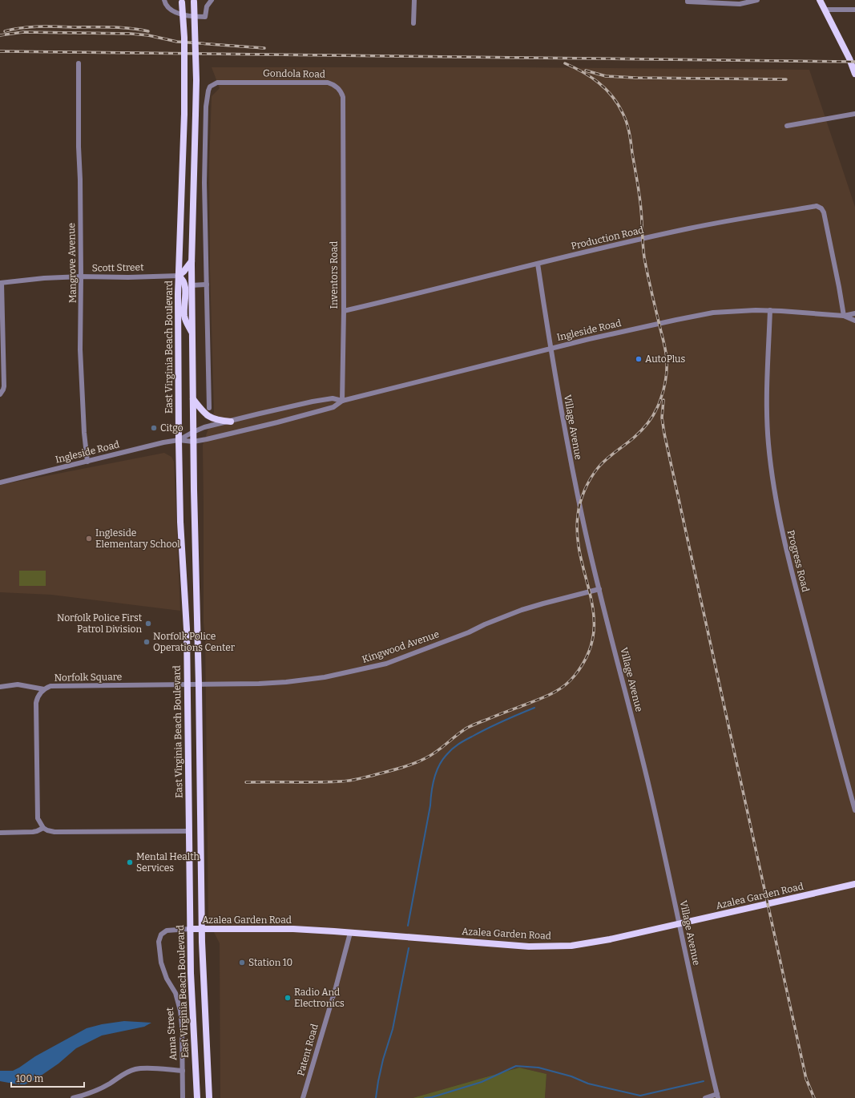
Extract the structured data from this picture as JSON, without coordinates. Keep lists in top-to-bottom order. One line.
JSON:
{"streets":{"main road":["East Virginia Beach Boulevard","Azalea Garden Road"],"street":["Gondola Road","Production Road","Mangrove Avenue","Scott Street","Inventors Road","Ingleside Road","Village Avenue","Progress Road","Kingwood Avenue","Norfolk Square","Anna Street","Patent Road"]},"crossings":[["Gondola Road","Inventors Road"],["Production Road","Inventors Road"],["Production Road","Ingleside Road"],["Production Road","Village Avenue"],["Mangrove Avenue","Scott Street"],["Mangrove Avenue","Ingleside Road"],["Scott Street","East Virginia Beach Boulevard"],["Inventors Road","Ingleside Road"],["Ingleside Road","East Virginia Beach Boulevard"],["Ingleside Road","Village Avenue"],["Ingleside Road","Progress Road"],["East Virginia Beach Boulevard","Norfolk Square"],["East Virginia Beach Boulevard","Azalea Garden Road"],["East Virginia Beach Boulevard","Anna Street"],["Village Avenue","Kingwood Avenue"],["Village Avenue","Azalea Garden Road"],["Kingwood Avenue","Norfolk Square"],["Azalea Garden Road","Anna Street"],["Azalea Garden Road","Patent Road"]],"places":["AutoPlus","Citgo","Ingleside Elementary School","Norfolk Police First Patrol Division","Norfolk Police Operations Center","Mental Health Services","Station 10","Radio And Electronics"],"scale_bar":"100 m"}
